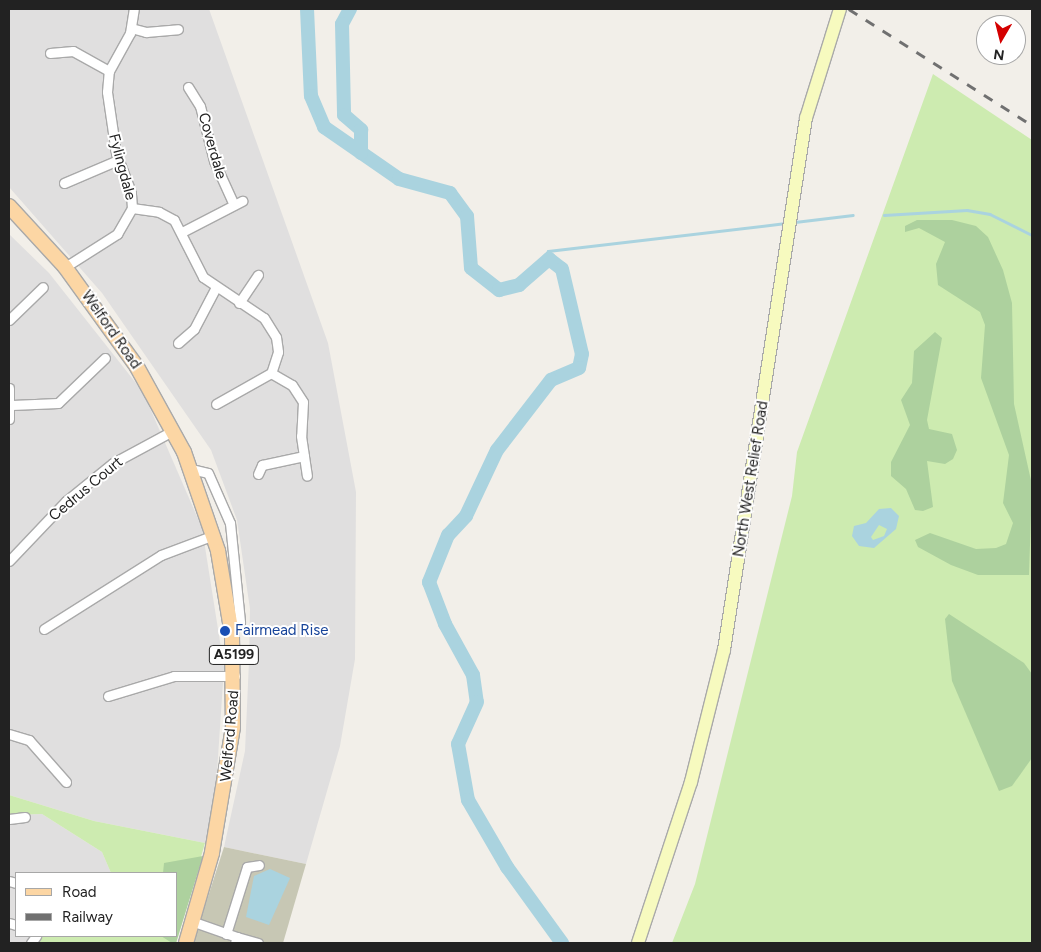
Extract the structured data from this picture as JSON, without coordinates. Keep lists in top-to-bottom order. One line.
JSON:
{"streets":{"main road":["Welford Road","A5199"],"street":["Coverdale","Fylingdale","North West Relief Road","Cedrus Court"]},"crossings":[["Fylingdale","Welford Road"],["Welford Road","Cedrus Court"]],"places":["Fairmead Rise"],"legend":["Road","Railway"],"north":"bottom"}
